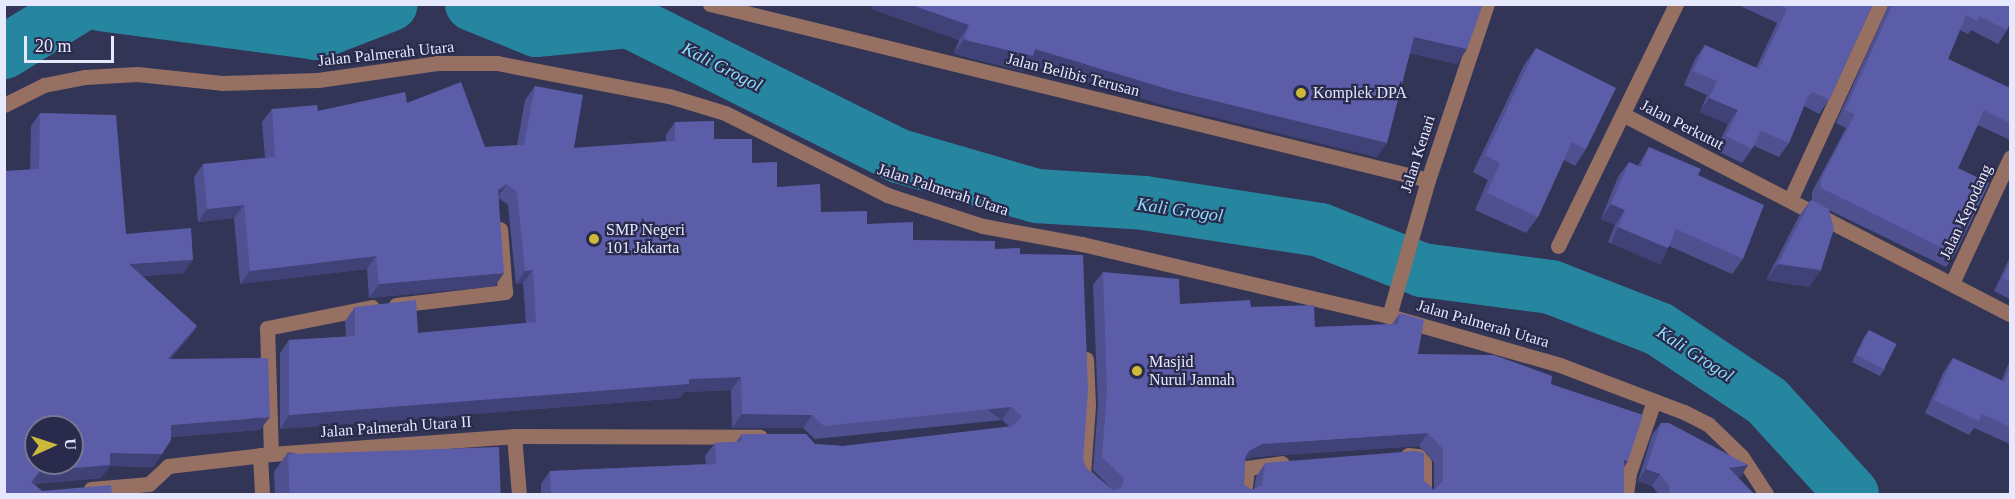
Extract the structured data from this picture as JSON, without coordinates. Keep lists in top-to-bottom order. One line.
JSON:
{"streets":{"street":["Jalan Palmerah Utara","Jalan Belibis Terusan","Jalan Perkutut","Jalan Kenari","Jalan Kepodang","Jalan Palmerah Utara II"]},"crossings":[["Jalan Palmerah Utara","Jalan Kenari"],["Jalan Belibis Terusan","Jalan Kenari"],["Jalan Perkutut","Jalan Kepodang"]],"water":["Kali Grogol"],"places":["Komplek DPA","SMP Negeri 101 Jakarta","Masjid Nurul Jannah"],"scale_bar":"20 m","north":"right"}
